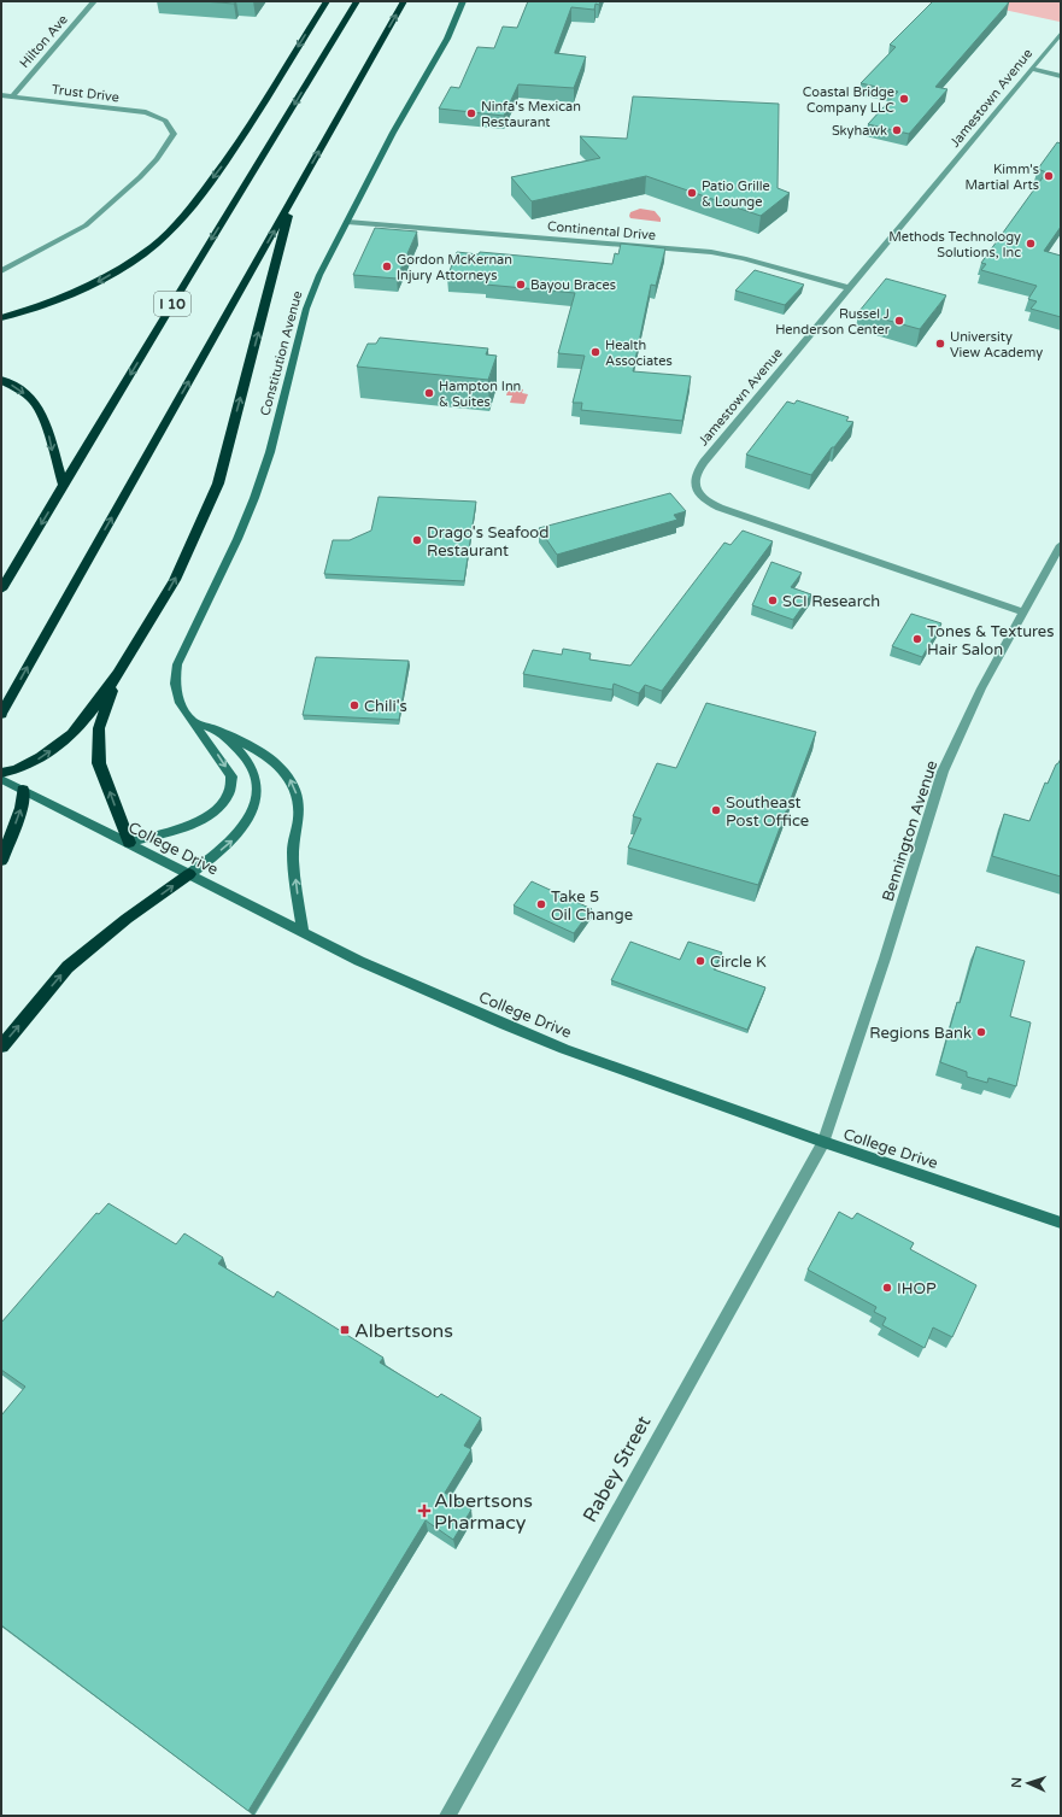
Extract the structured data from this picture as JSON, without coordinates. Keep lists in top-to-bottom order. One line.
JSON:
{"streets":{"highway":["I 10"],"street":["Hilton Ave","Trust Drive","Jamestown Avenue","Continental Drive","Constitution Avenue","Bennington Avenue","College Drive","Rabey Street"]},"crossings":[["Hilton Ave","Trust Drive"],["Jamestown Avenue","Continental Drive"],["Jamestown Avenue","Bennington Avenue"],["Continental Drive","Constitution Avenue"],["Constitution Avenue","College Drive"],["Bennington Avenue","College Drive"],["Bennington Avenue","Rabey Street"],["College Drive","Rabey Street"]],"places":{"other":["Coastal Bridge Company LLC","Ninfa's Mexican Restaurant","Skyhawk","Kimm's Martial Arts","Patio Grille & Lounge","Methods Technology Solutions, Inc","Gordon McKernan Injury Attorneys","Bayou Braces","Russel J Henderson Center","University View Academy","Health Associates","Hampton Inn & Suites","Drago's Seafood Restaurant","SCI Research","Tones & Textures Hair Salon","Chili's","Southeast Post Office","Take 5 Oil Change","Circle K","Regions Bank","IHOP"],"transit":["Albertsons"],"health":["Albertsons Pharmacy"]},"north":"left"}
